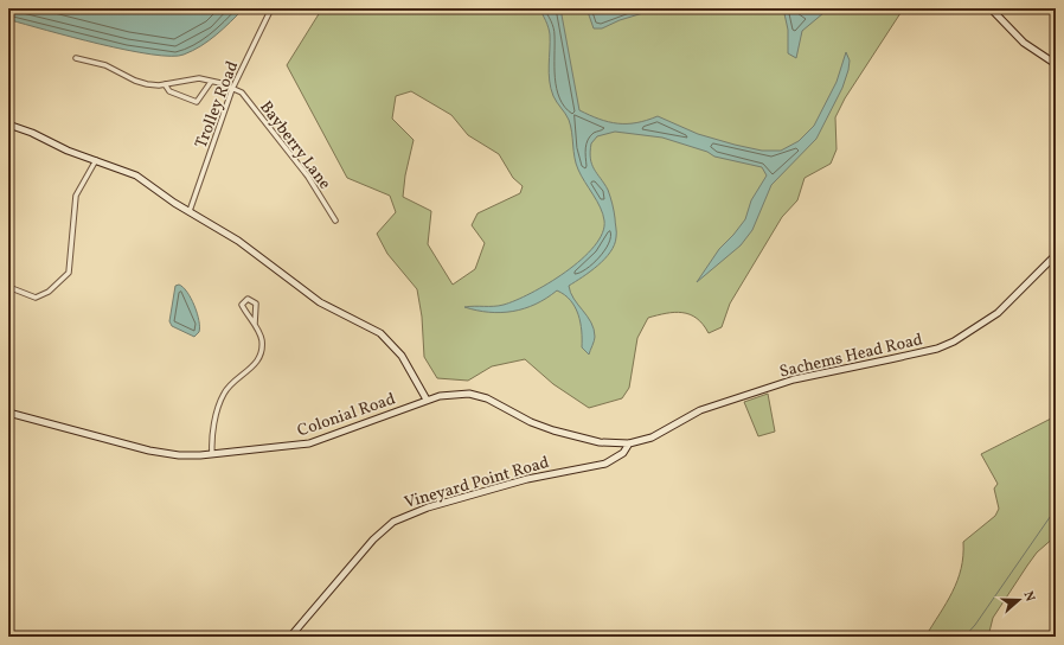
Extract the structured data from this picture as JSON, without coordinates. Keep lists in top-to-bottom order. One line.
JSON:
{"streets":{"street":["Trolley Road","Bayberry Lane","Sachems Head Road","Colonial Road","Vineyard Point Road"]},"crossings":[["Trolley Road","Bayberry Lane"],["Sachems Head Road","Colonial Road"],["Sachems Head Road","Vineyard Point Road"],["Colonial Road","Vineyard Point Road"]],"north":"right"}
